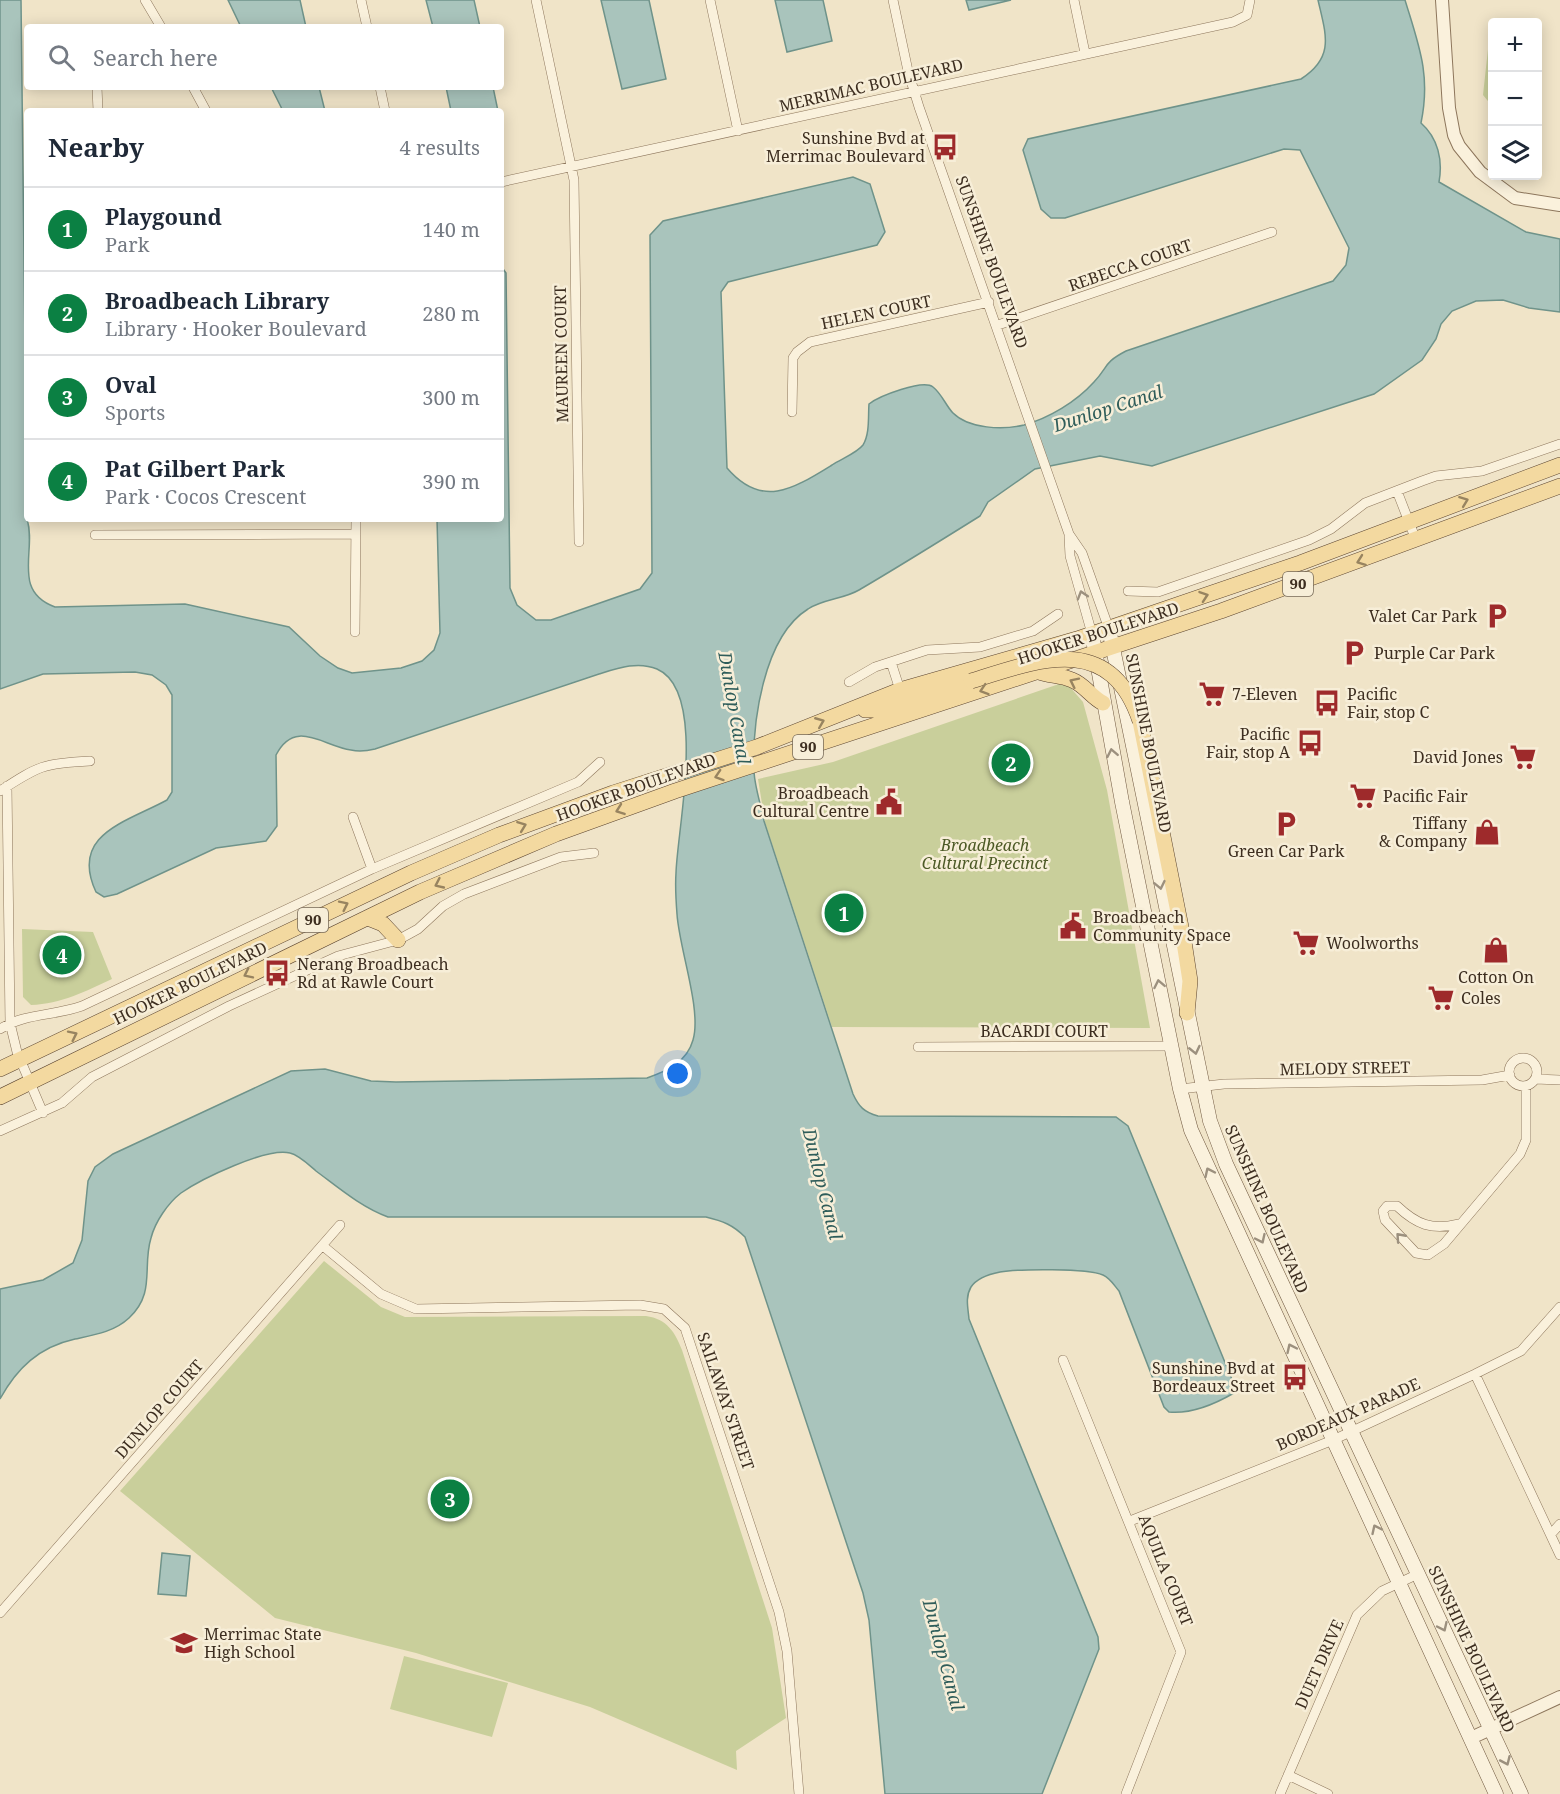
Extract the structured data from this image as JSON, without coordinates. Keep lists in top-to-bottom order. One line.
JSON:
{"streets":{"main road":["SUNSHINE BOULEVARD","90","HOOKER BOULEVARD"],"street":["MERRIMAC BOULEVARD","REBECCA COURT","HELEN COURT","MAUREEN COURT","BACARDI COURT","MELODY STREET","SAILAWAY STREET","DUNLOP COURT","BORDEAUX PARADE","AQUILA COURT","DUET DRIVE"]},"crossings":[["MERRIMAC BOULEVARD","SUNSHINE BOULEVARD"],["MERRIMAC BOULEVARD","MAUREEN COURT"],["SUNSHINE BOULEVARD","REBECCA COURT"],["SUNSHINE BOULEVARD","HELEN COURT"],["SUNSHINE BOULEVARD","HOOKER BOULEVARD"],["SUNSHINE BOULEVARD","BACARDI COURT"],["SUNSHINE BOULEVARD","MELODY STREET"],["SUNSHINE BOULEVARD","BORDEAUX PARADE"],["SUNSHINE BOULEVARD","DUET DRIVE"],["SAILAWAY STREET","DUNLOP COURT"],["BORDEAUX PARADE","AQUILA COURT"]],"water":["Dunlop Canal"],"parks":["Broadbeach Cultural Precinct"],"places":{"bus stop":["Sunshine Bvd at Merrimac Boulevard","Pacific Fair, stop C","Pacific Fair, stop A","Nerang Broadbeach Rd at Rawle Court","Sunshine Bvd at Bordeaux Street"],"parking":["Valet Car Park","Purple Car Park","Green Car Park"],"supermarket":["7-Eleven","David Jones","Pacific Fair","Woolworths","Coles"],"public building":["Broadbeach Cultural Centre","Broadbeach Community Space"],"shop":["Tiffany & Company","Cotton On"],"school or university":["Merrimac State High School"]},"page":{"map_buttons":["+","−"],"search":"Search here","heading":["Nearby","4 results"],"list":[{"mark":"1","name":"Playgound","note":"Park","value":"140 m"},{"mark":"2","name":"Broadbeach Library","note":"Library · Hooker Boulevard","value":"280 m"},{"mark":"3","name":"Oval","note":"Sports","value":"300 m"},{"mark":"4","name":"Pat Gilbert Park","note":"Park · Cocos Crescent","value":"390 m"}],"pins":["2","1","4","3"]}}
